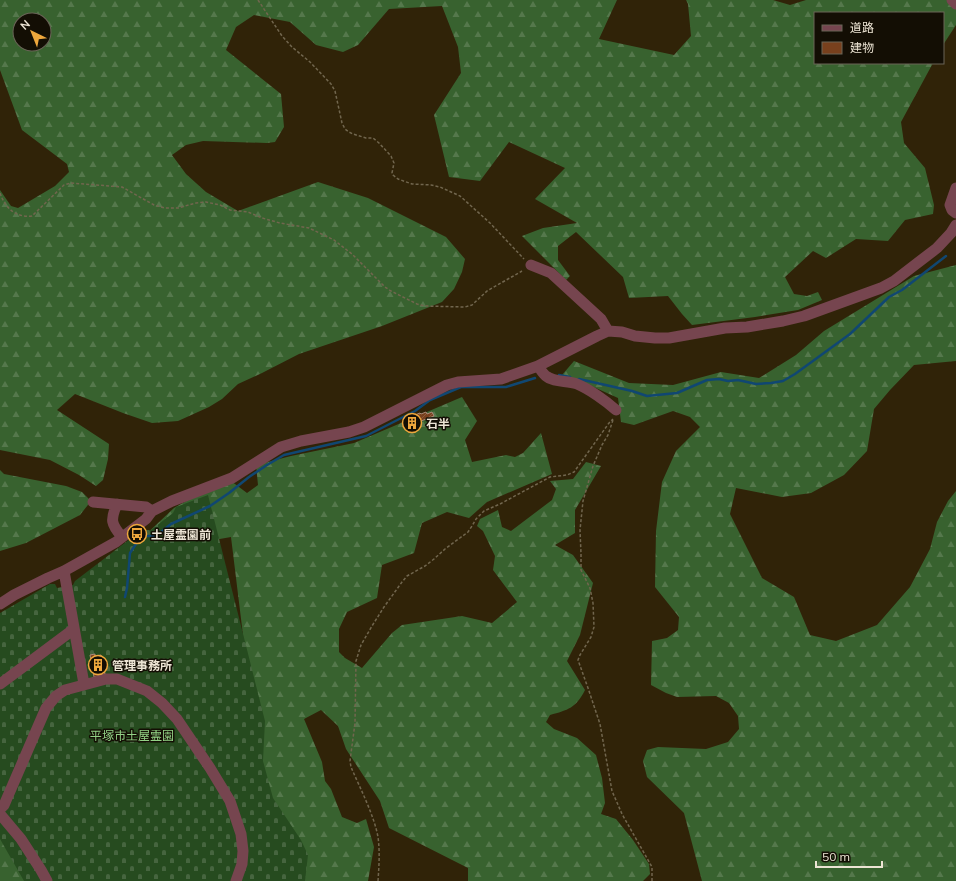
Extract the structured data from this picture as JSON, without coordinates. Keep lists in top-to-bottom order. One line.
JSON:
{"parks":["平塚市土屋霊園"],"places":{"building":["石半","管理事務所"],"bus stop":["土屋霊園前"]},"legend":["道路","建物"],"scale_bar":"50 m","north":"top left"}
